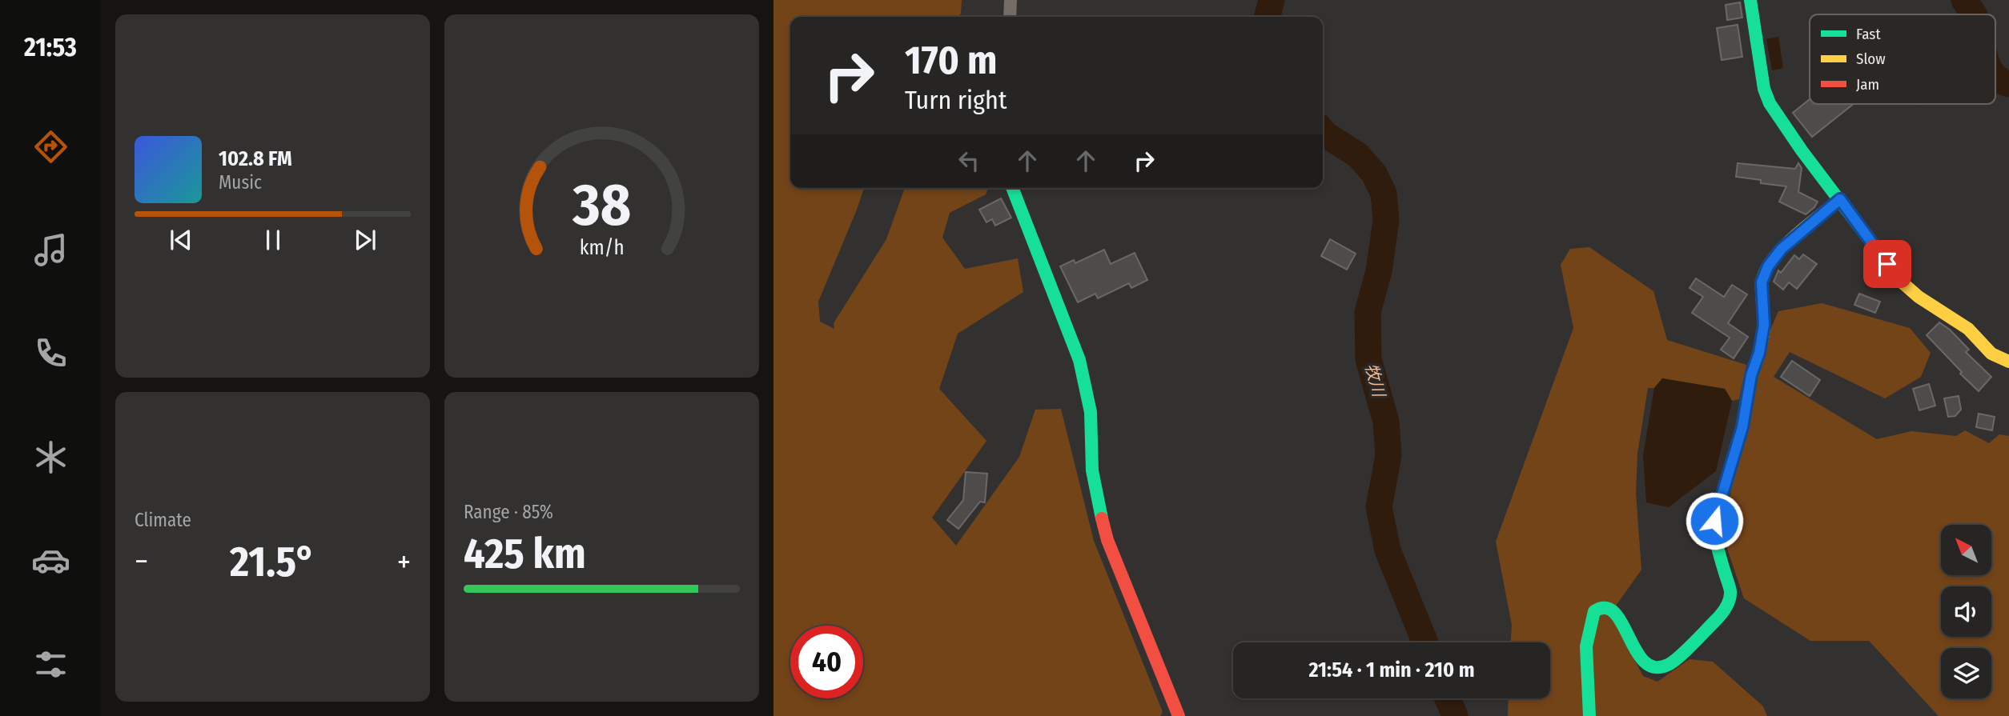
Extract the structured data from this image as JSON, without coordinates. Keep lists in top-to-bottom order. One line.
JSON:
{"water":["牧川"],"legend":["Fast","Slow","Jam"],"north":"top left","page":{"tabs":"21:53","turn":["170 m","Turn right"],"song":["102.8 FM","Music"],"tile":["Climate",["Range · 85%","425 km"]],"heat":["−","21.5°","+"],"limit":"40","trip":"21:54 · 1 min · 210 m","gauge":["38","km/h"]}}
